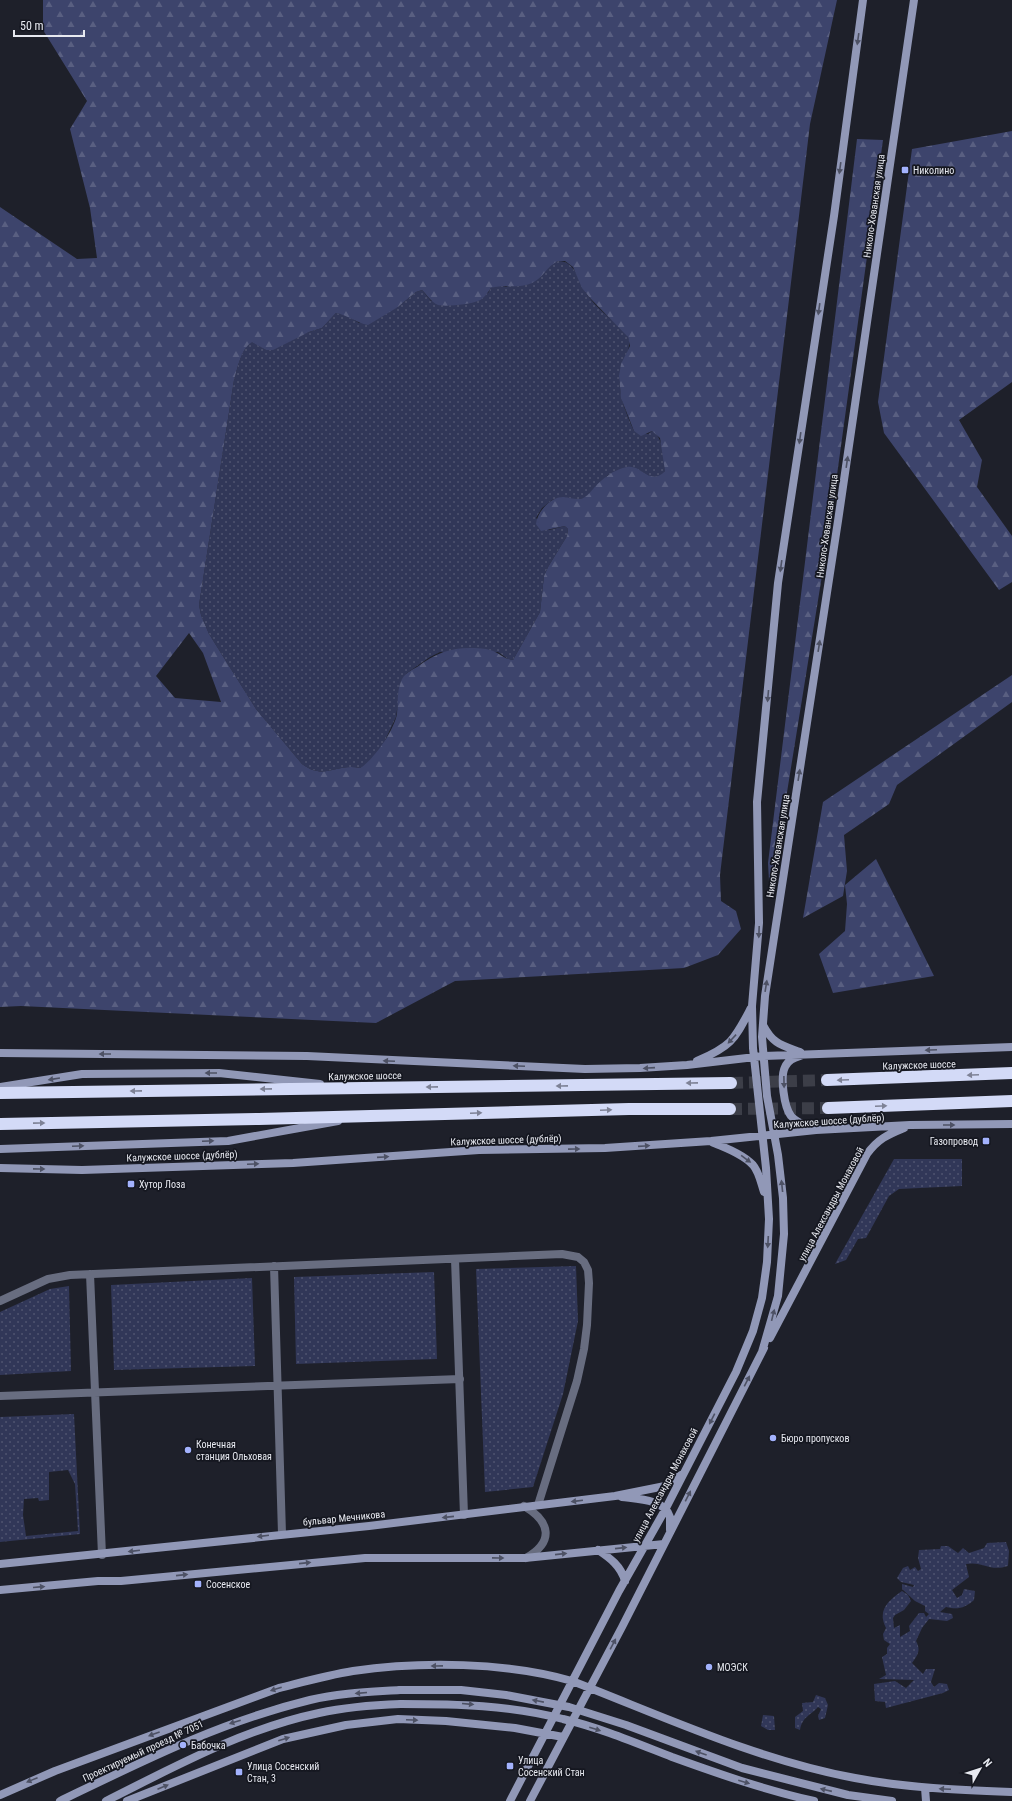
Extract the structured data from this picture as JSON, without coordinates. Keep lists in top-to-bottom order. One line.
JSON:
{"streets":{"highway":["Калужское шоссе"],"main road":["Николо-Хованская улица","Калужское шоссе (дублёр)","улица Александры Монаховой","бульвар Мечникова","Проектируемый проезд № 7051"]},"crossings":[["Николо-Хованская улица","Калужское шоссе (дублёр)"],["Николо-Хованская улица","улица Александры Монаховой"],["Калужское шоссе (дублёр)","улица Александры Монаховой"],["улица Александры Монаховой","бульвар Мечникова"]],"places":{"transit":["Николино","Газопровод","Хутор Лоза","Сосенское","Улица Сосенский Стан","Улица Сосенский Стан, 3"],"other":["Бюро пропусков","Конечная станция Ольховая","МОЭСК","Бабочка"]},"scale_bar":"50 m","north":"top right"}
